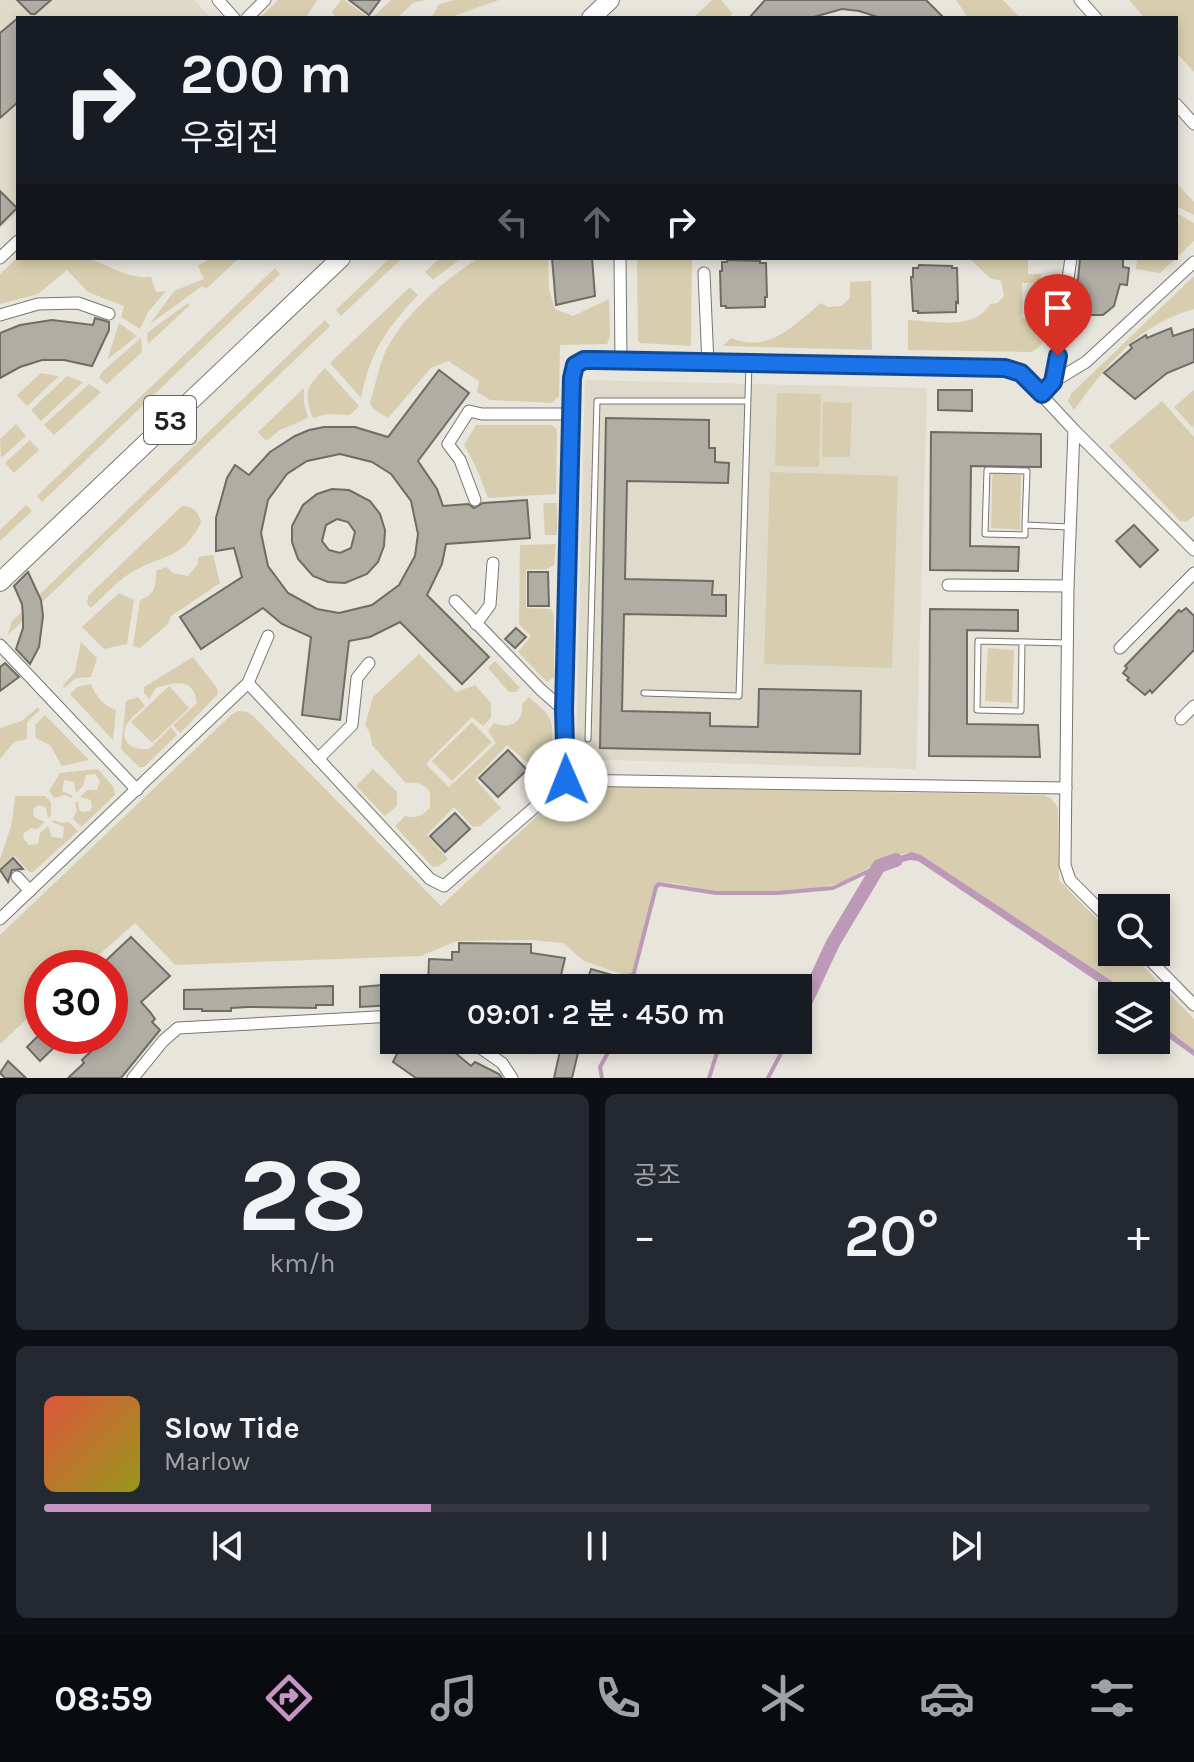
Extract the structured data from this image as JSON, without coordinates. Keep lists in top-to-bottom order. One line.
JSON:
{"streets":{"main road":["53"]},"page":{"turn":["200 m","우회전"],"limit":"30","trip":"09:01 · 2 분 · 450 m","tile":[["28","km/h"],"공조"],"heat":["−","20°","+"],"song":["Slow Tide","Marlow"],"tabs":"08:59"}}
